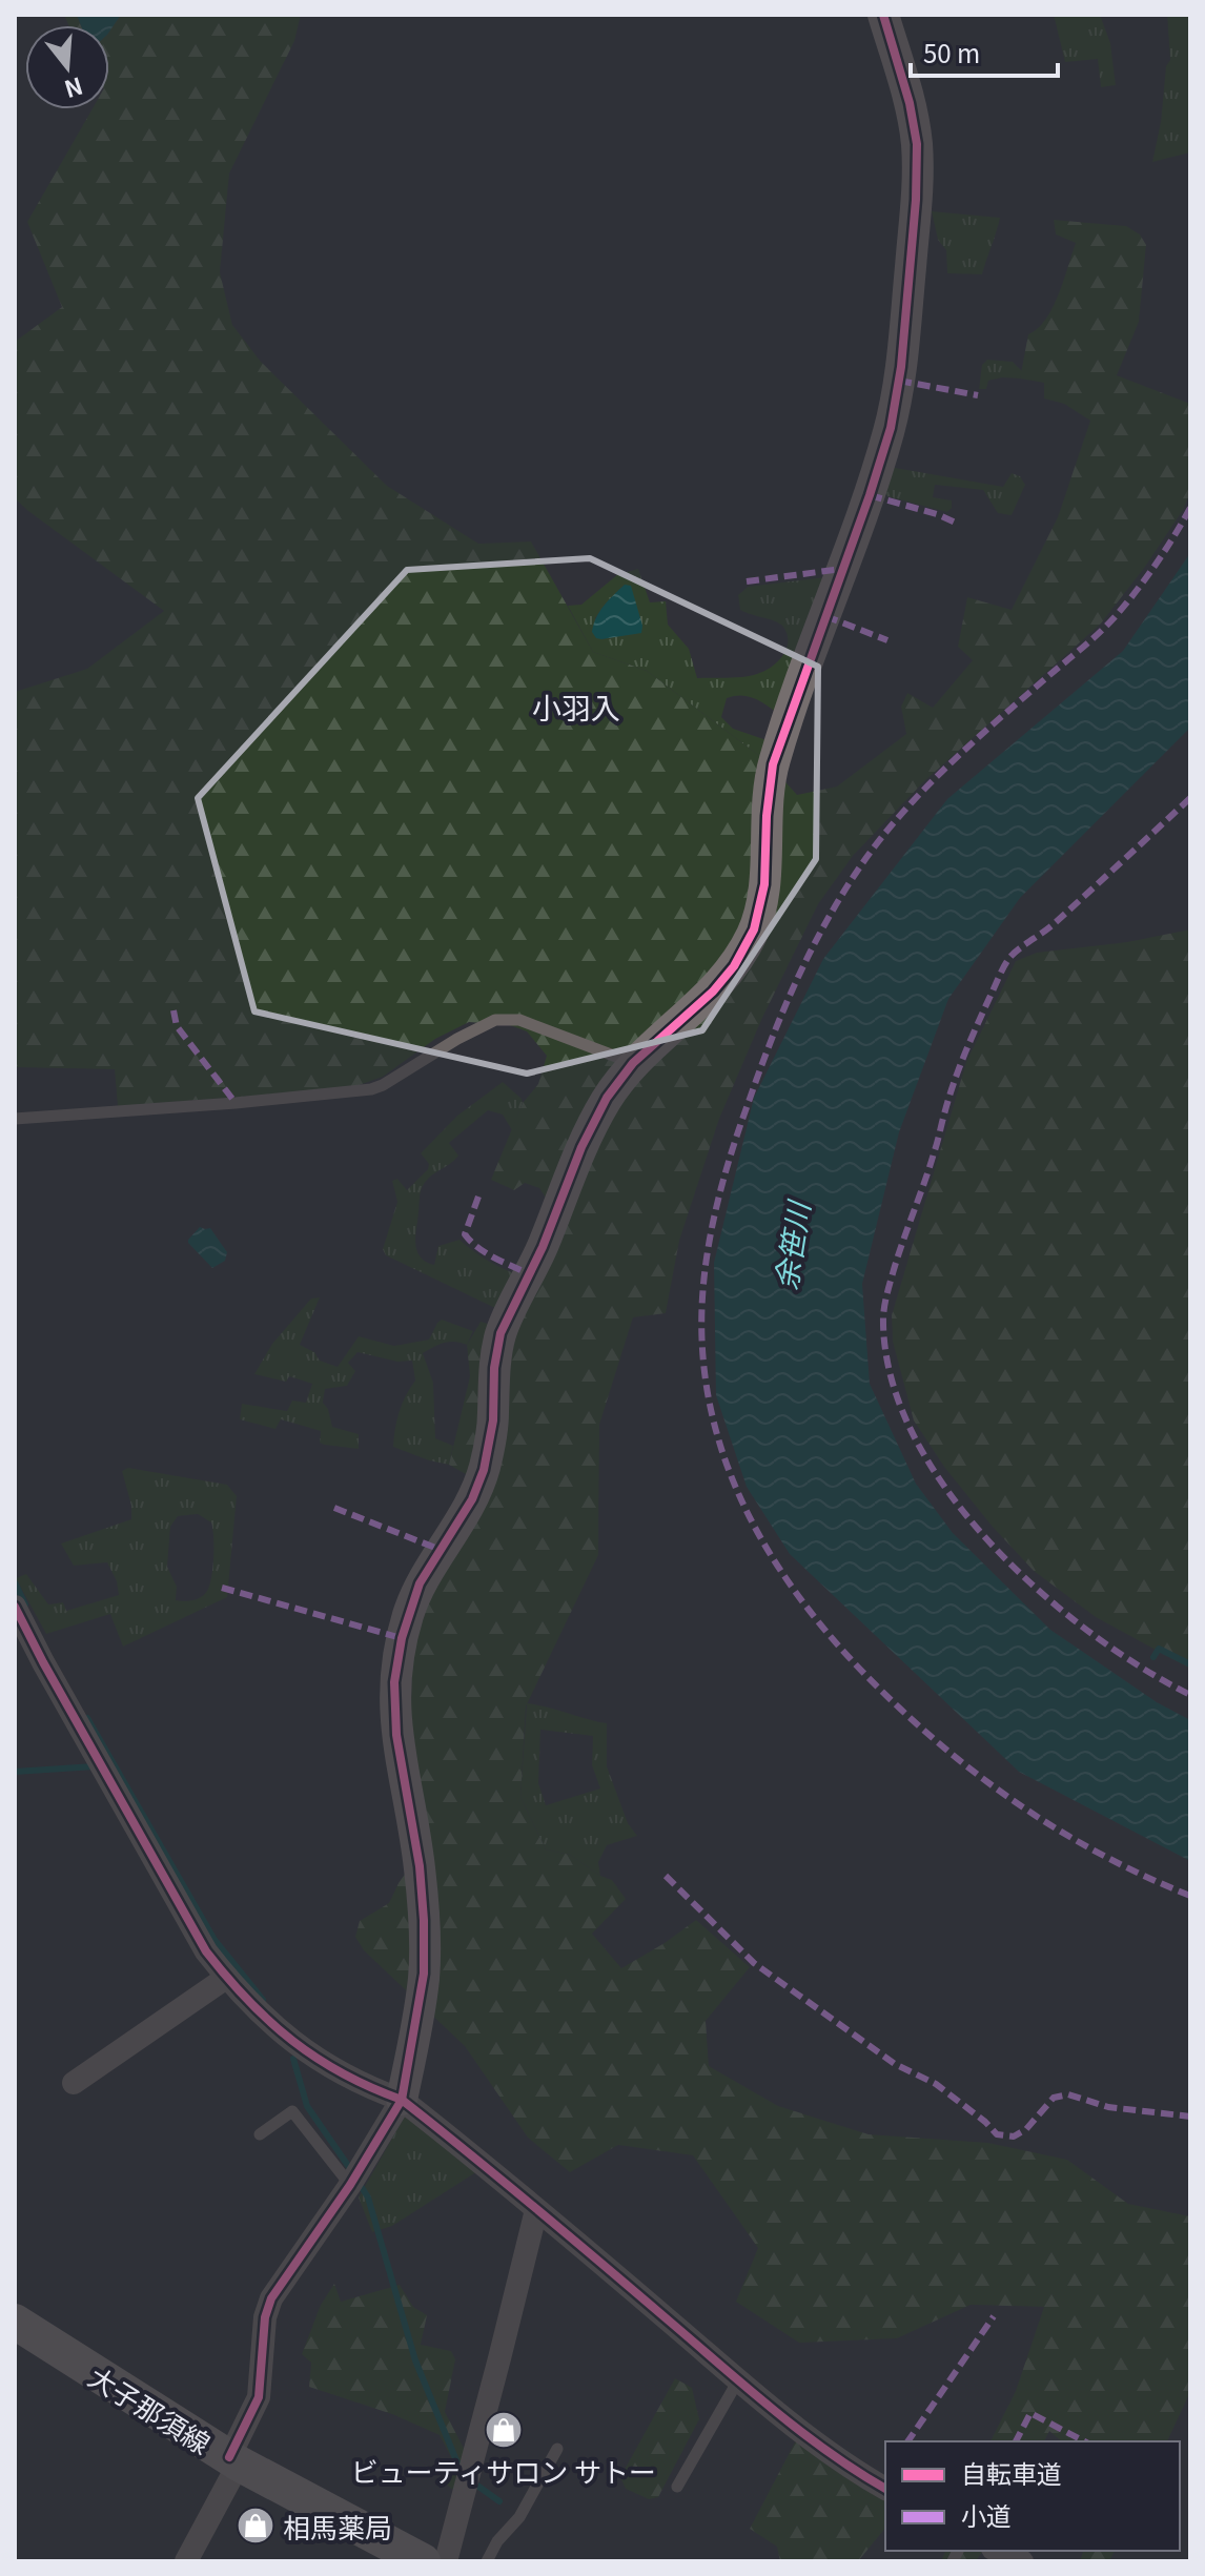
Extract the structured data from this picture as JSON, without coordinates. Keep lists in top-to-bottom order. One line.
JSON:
{"streets":{"main road":["大子那須線"]},"districts":["小羽入"],"water":["余笹川"],"places":{"shop":["ビューティサロン サトー","相馬薬局"]},"legend":["自転車道","小道"],"scale_bar":"50 m","north":"bottom"}
